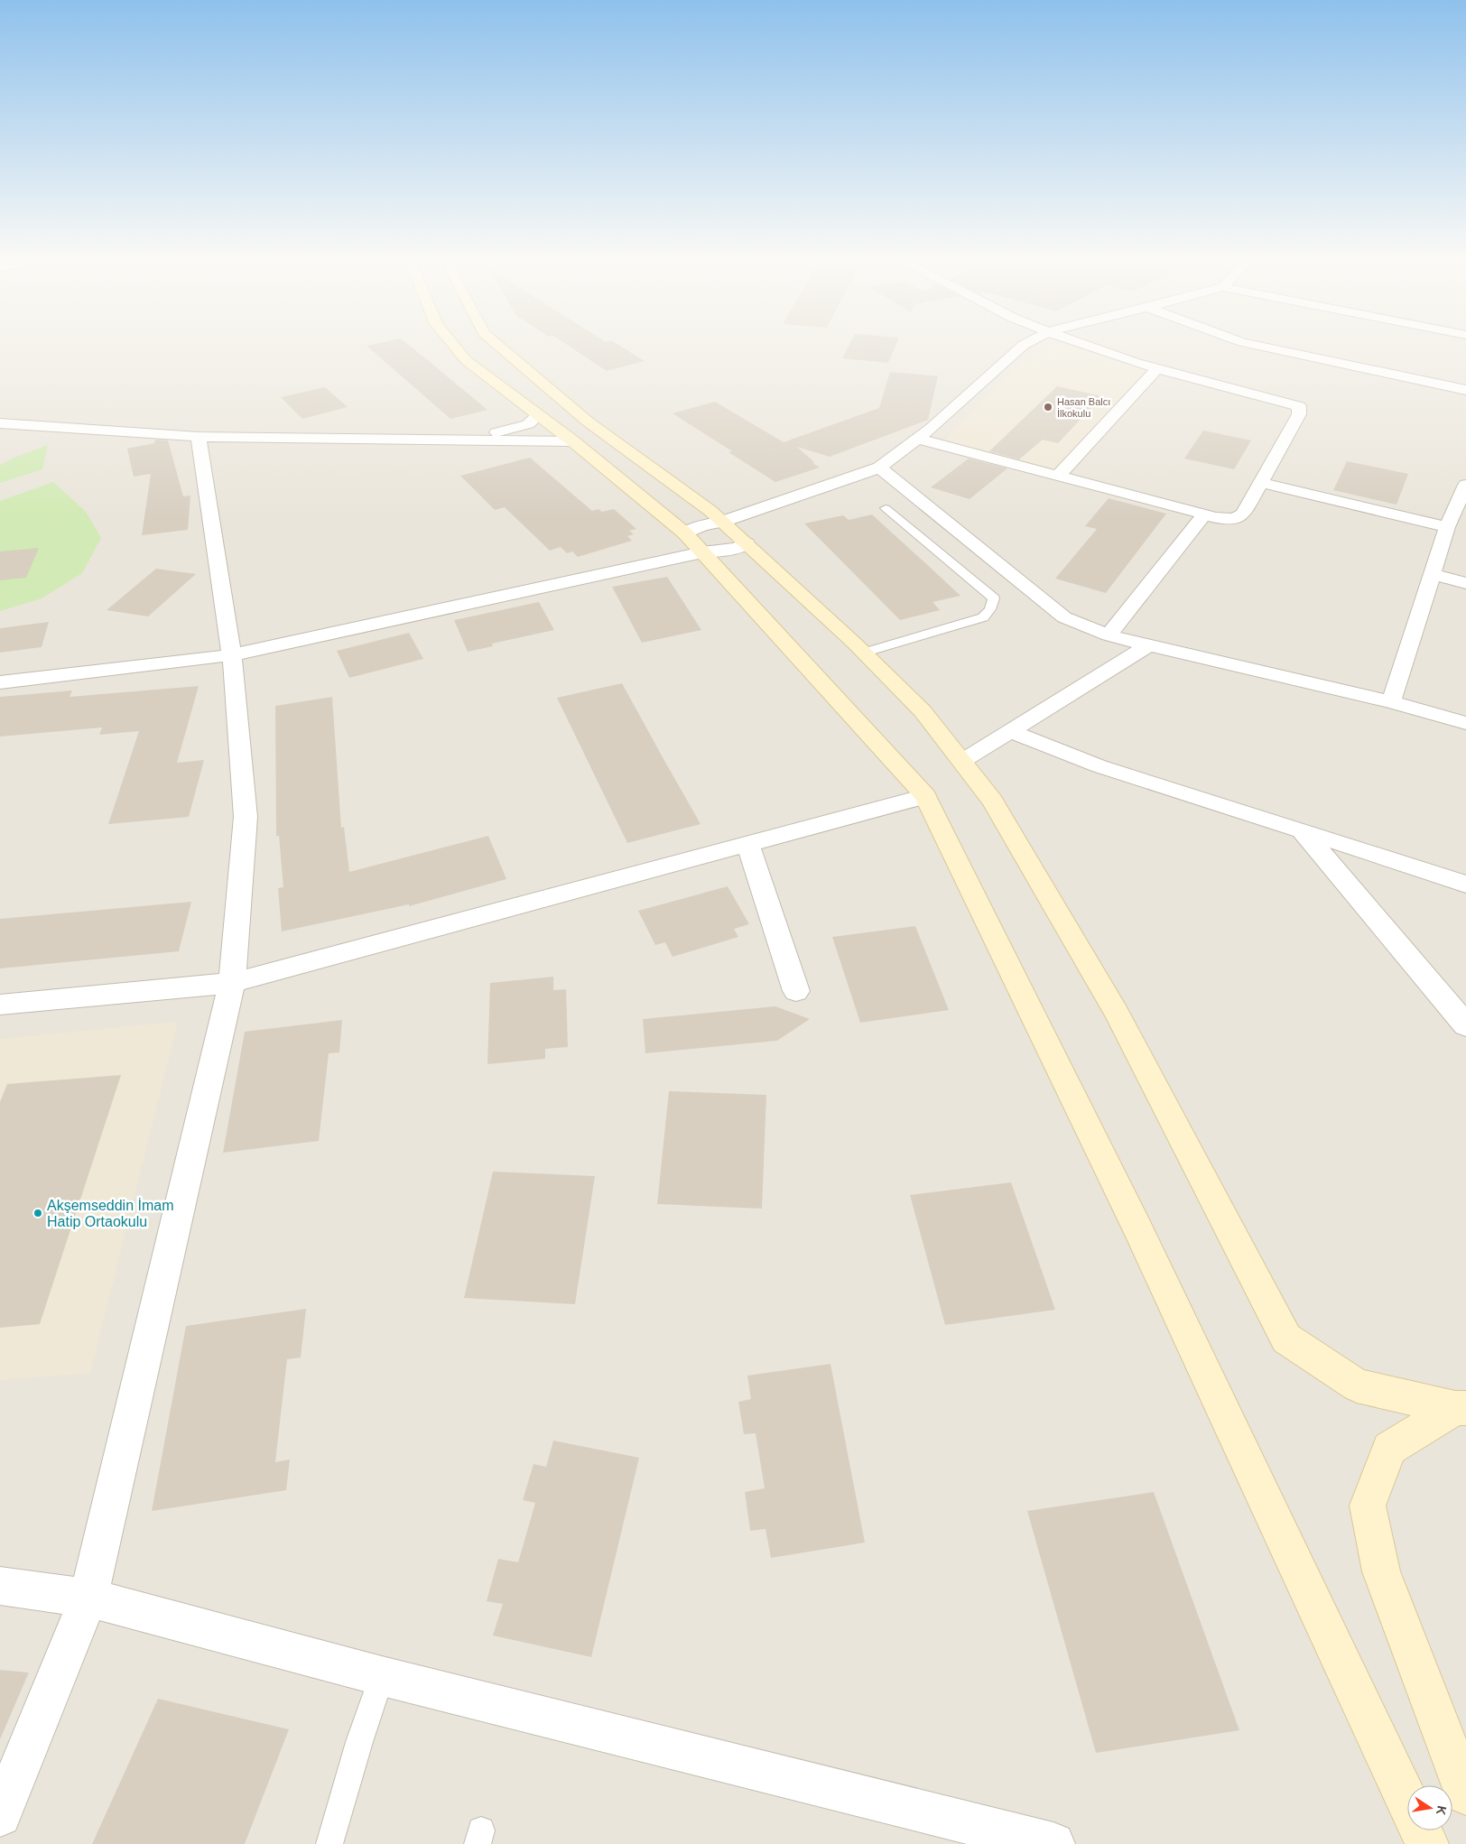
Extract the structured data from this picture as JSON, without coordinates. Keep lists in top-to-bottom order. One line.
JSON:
{"places":["Hasan Balcı İlkokulu","Akşemseddin İmam Hatip Ortaokulu"],"north":"right"}
